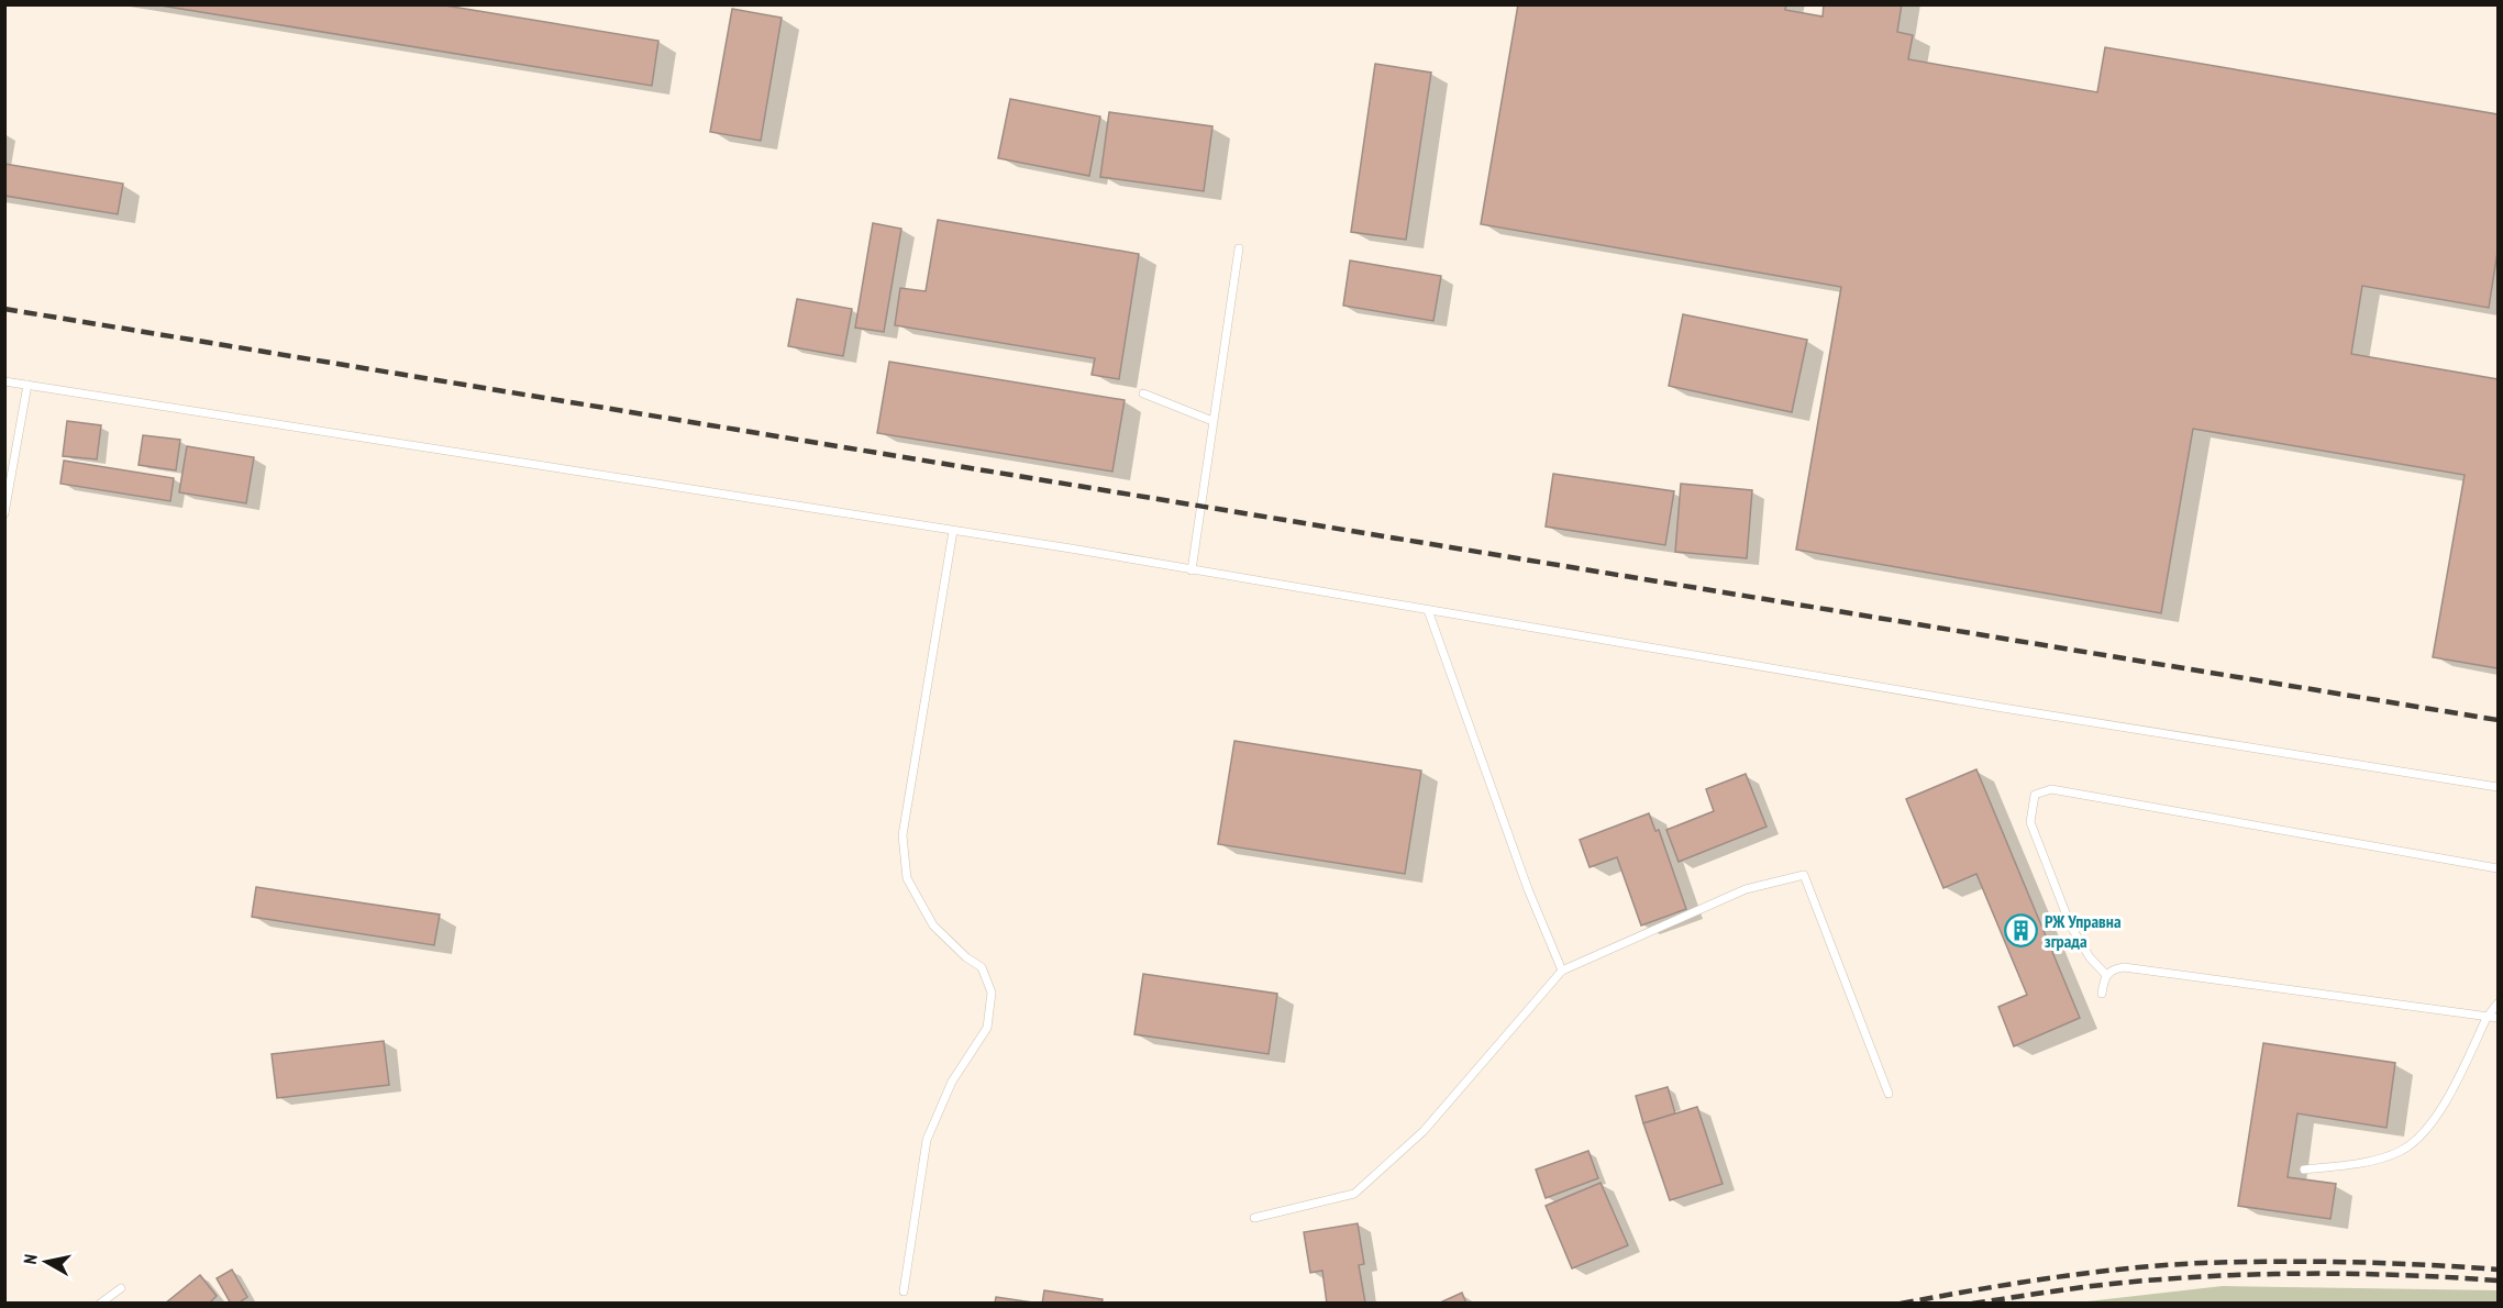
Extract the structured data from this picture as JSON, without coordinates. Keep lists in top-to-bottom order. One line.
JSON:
{"places":{"building":["РЖ Управна зграда"]},"north":"left"}
